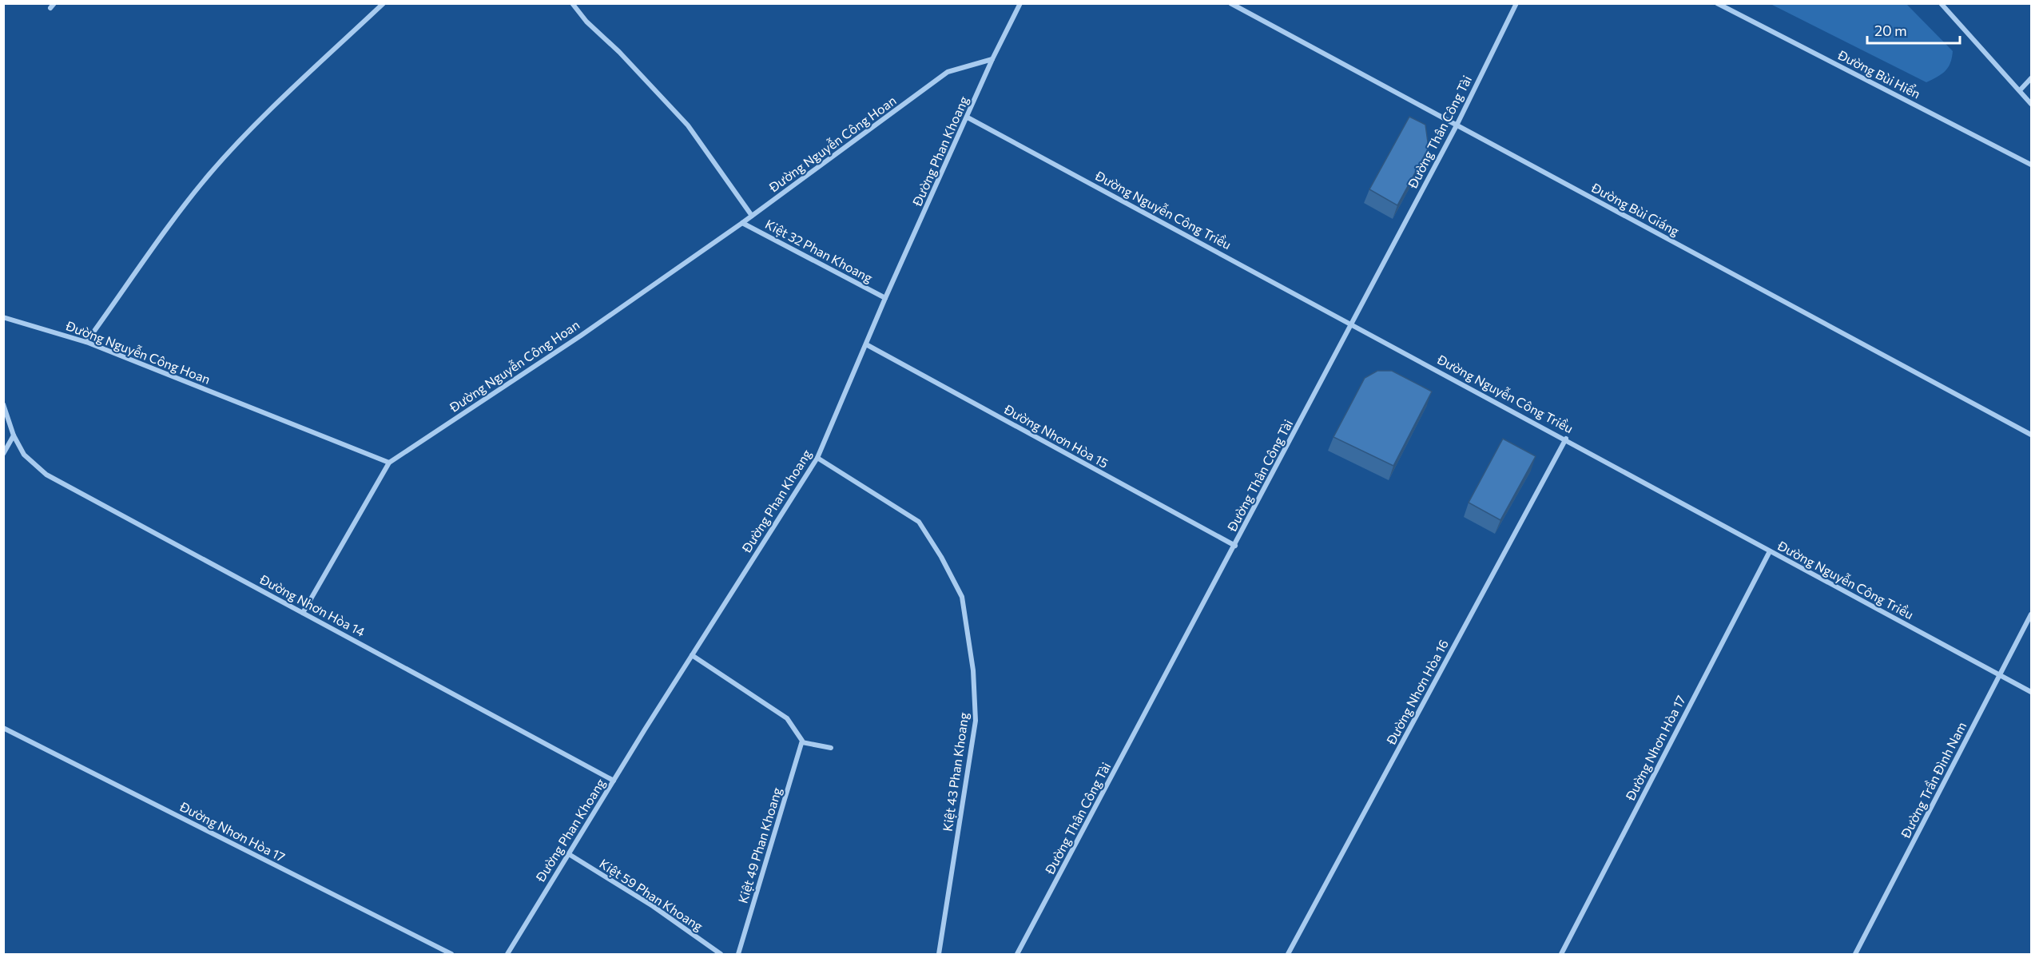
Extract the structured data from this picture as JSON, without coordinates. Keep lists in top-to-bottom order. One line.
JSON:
{"streets":{"street":["Đường Bùi Hiển","Đường Thân Công Tài","Đường Nguyễn Công Hoan","Đường Phan Khoang","Đường Bùi Giáng","Đường Nguyễn Công Triều","Kiệt 32 Phan Khoang","Đường Nhơn Hòa 15","Đường Nhơn Hòa 14","Đường Nhơn Hòa 16","Đường Nhơn Hòa 17","Kiệt 43 Phan Khoang","Đường Trần Đình Nam","Kiệt 49 Phan Khoang","Kiệt 59 Phan Khoang"]},"crossings":[["Đường Thân Công Tài","Đường Bùi Giáng"],["Đường Thân Công Tài","Đường Nguyễn Công Triều"],["Đường Thân Công Tài","Đường Nhơn Hòa 15"],["Đường Nguyễn Công Hoan","Đường Phan Khoang"],["Đường Nguyễn Công Hoan","Kiệt 32 Phan Khoang"],["Đường Phan Khoang","Đường Nguyễn Công Triều"],["Đường Phan Khoang","Kiệt 32 Phan Khoang"],["Đường Phan Khoang","Đường Nhơn Hòa 15"],["Đường Phan Khoang","Đường Nhơn Hòa 14"],["Đường Phan Khoang","Kiệt 43 Phan Khoang"],["Đường Phan Khoang","Kiệt 59 Phan Khoang"],["Đường Nguyễn Công Triều","Đường Nhơn Hòa 16"],["Đường Nguyễn Công Triều","Đường Nhơn Hòa 17"],["Đường Nguyễn Công Triều","Đường Trần Đình Nam"]],"scale_bar":"20 m"}
